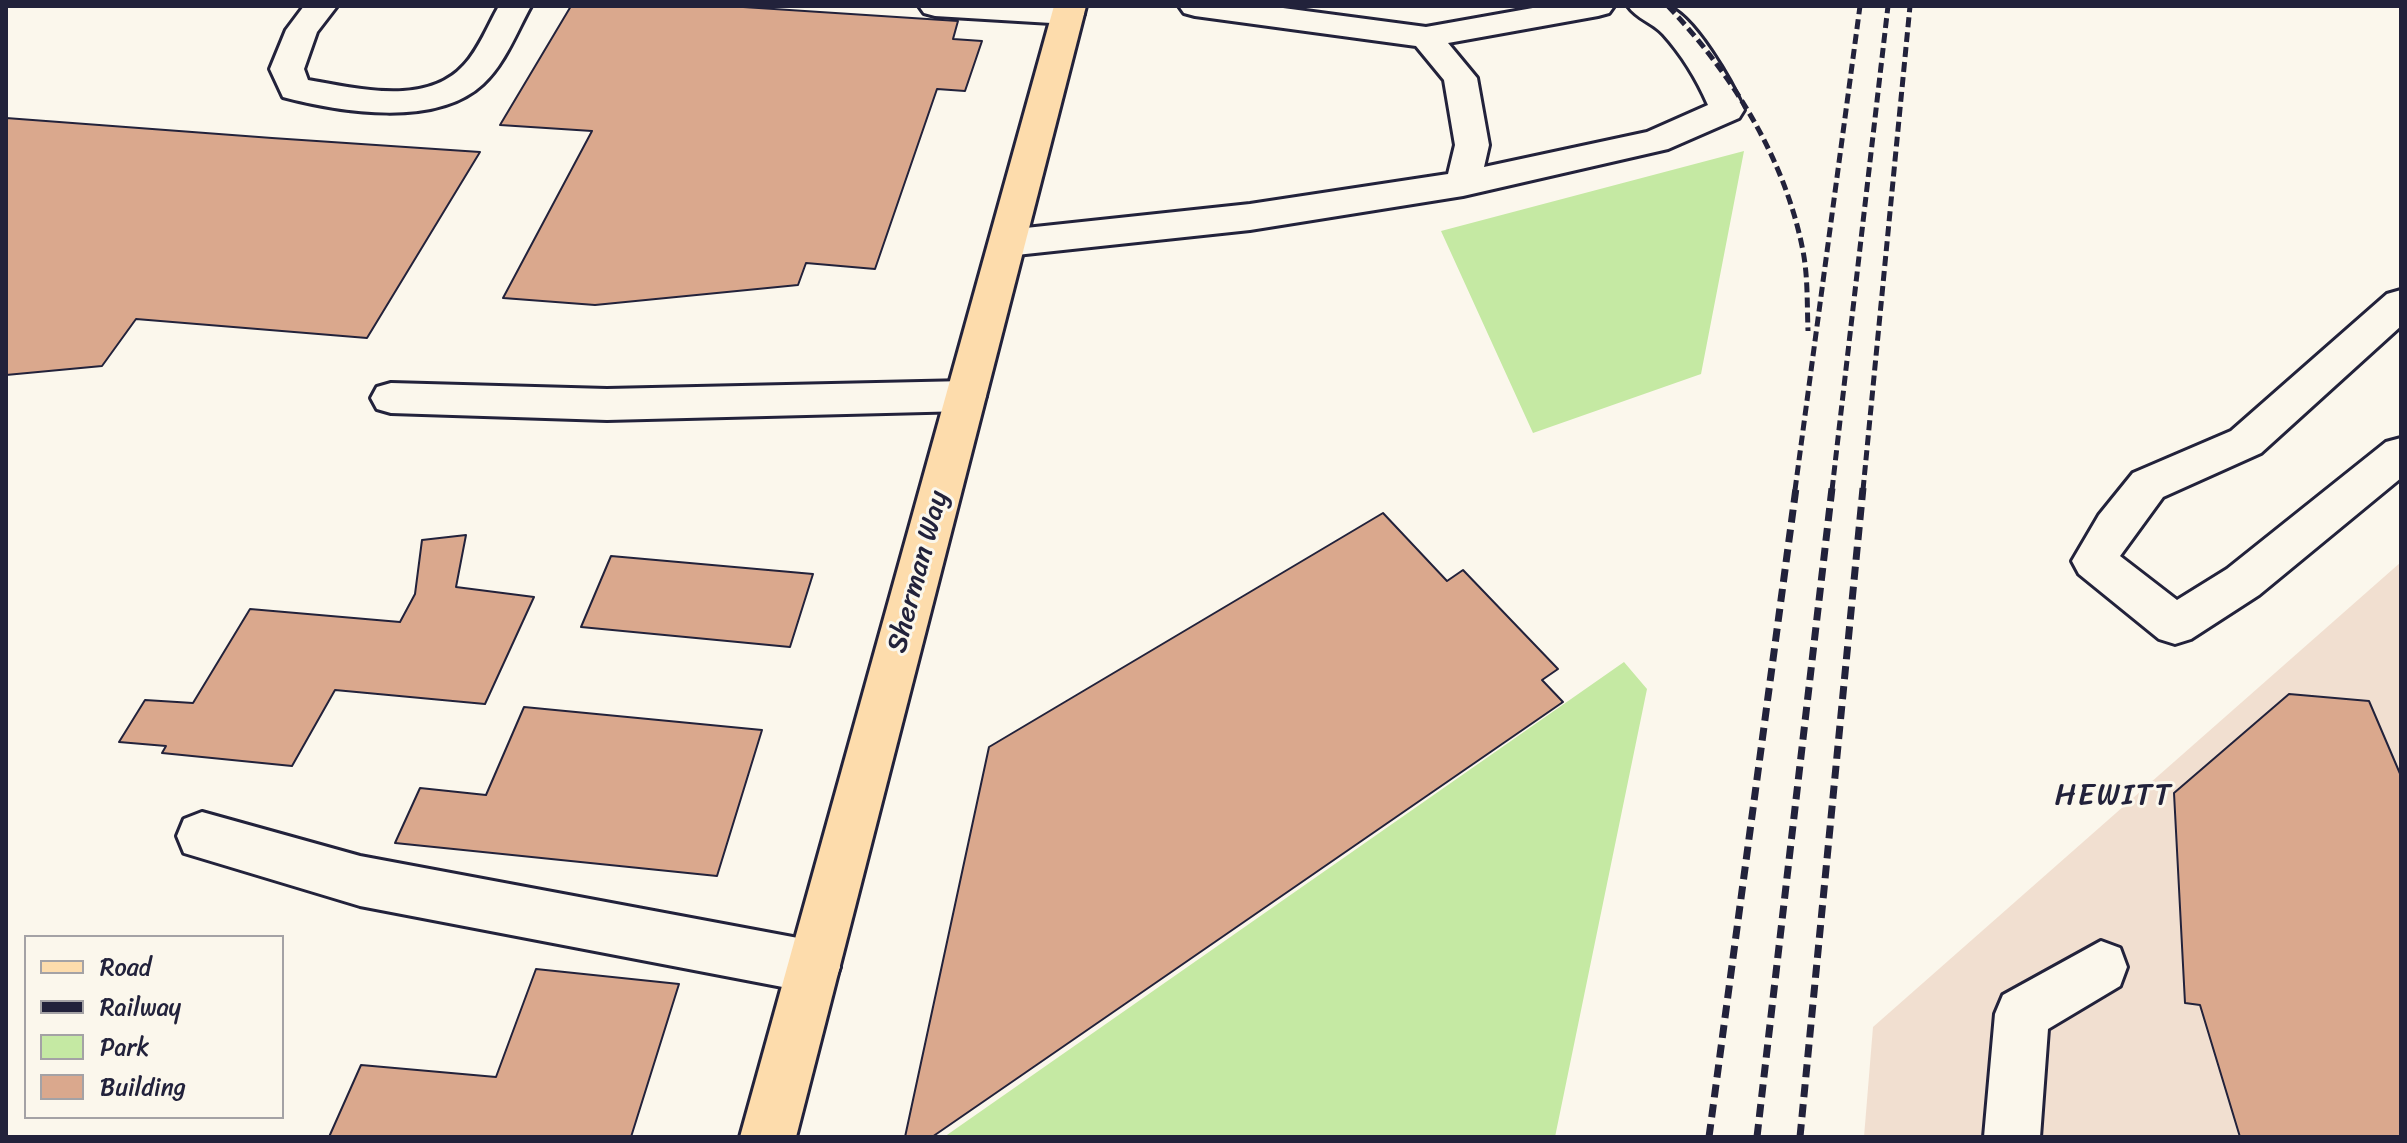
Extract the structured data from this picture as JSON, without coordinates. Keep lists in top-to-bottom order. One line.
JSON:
{"streets":{"main road":["Sherman Way"]},"districts":["HEWITT"],"legend":["Road","Railway","Park","Building"]}
